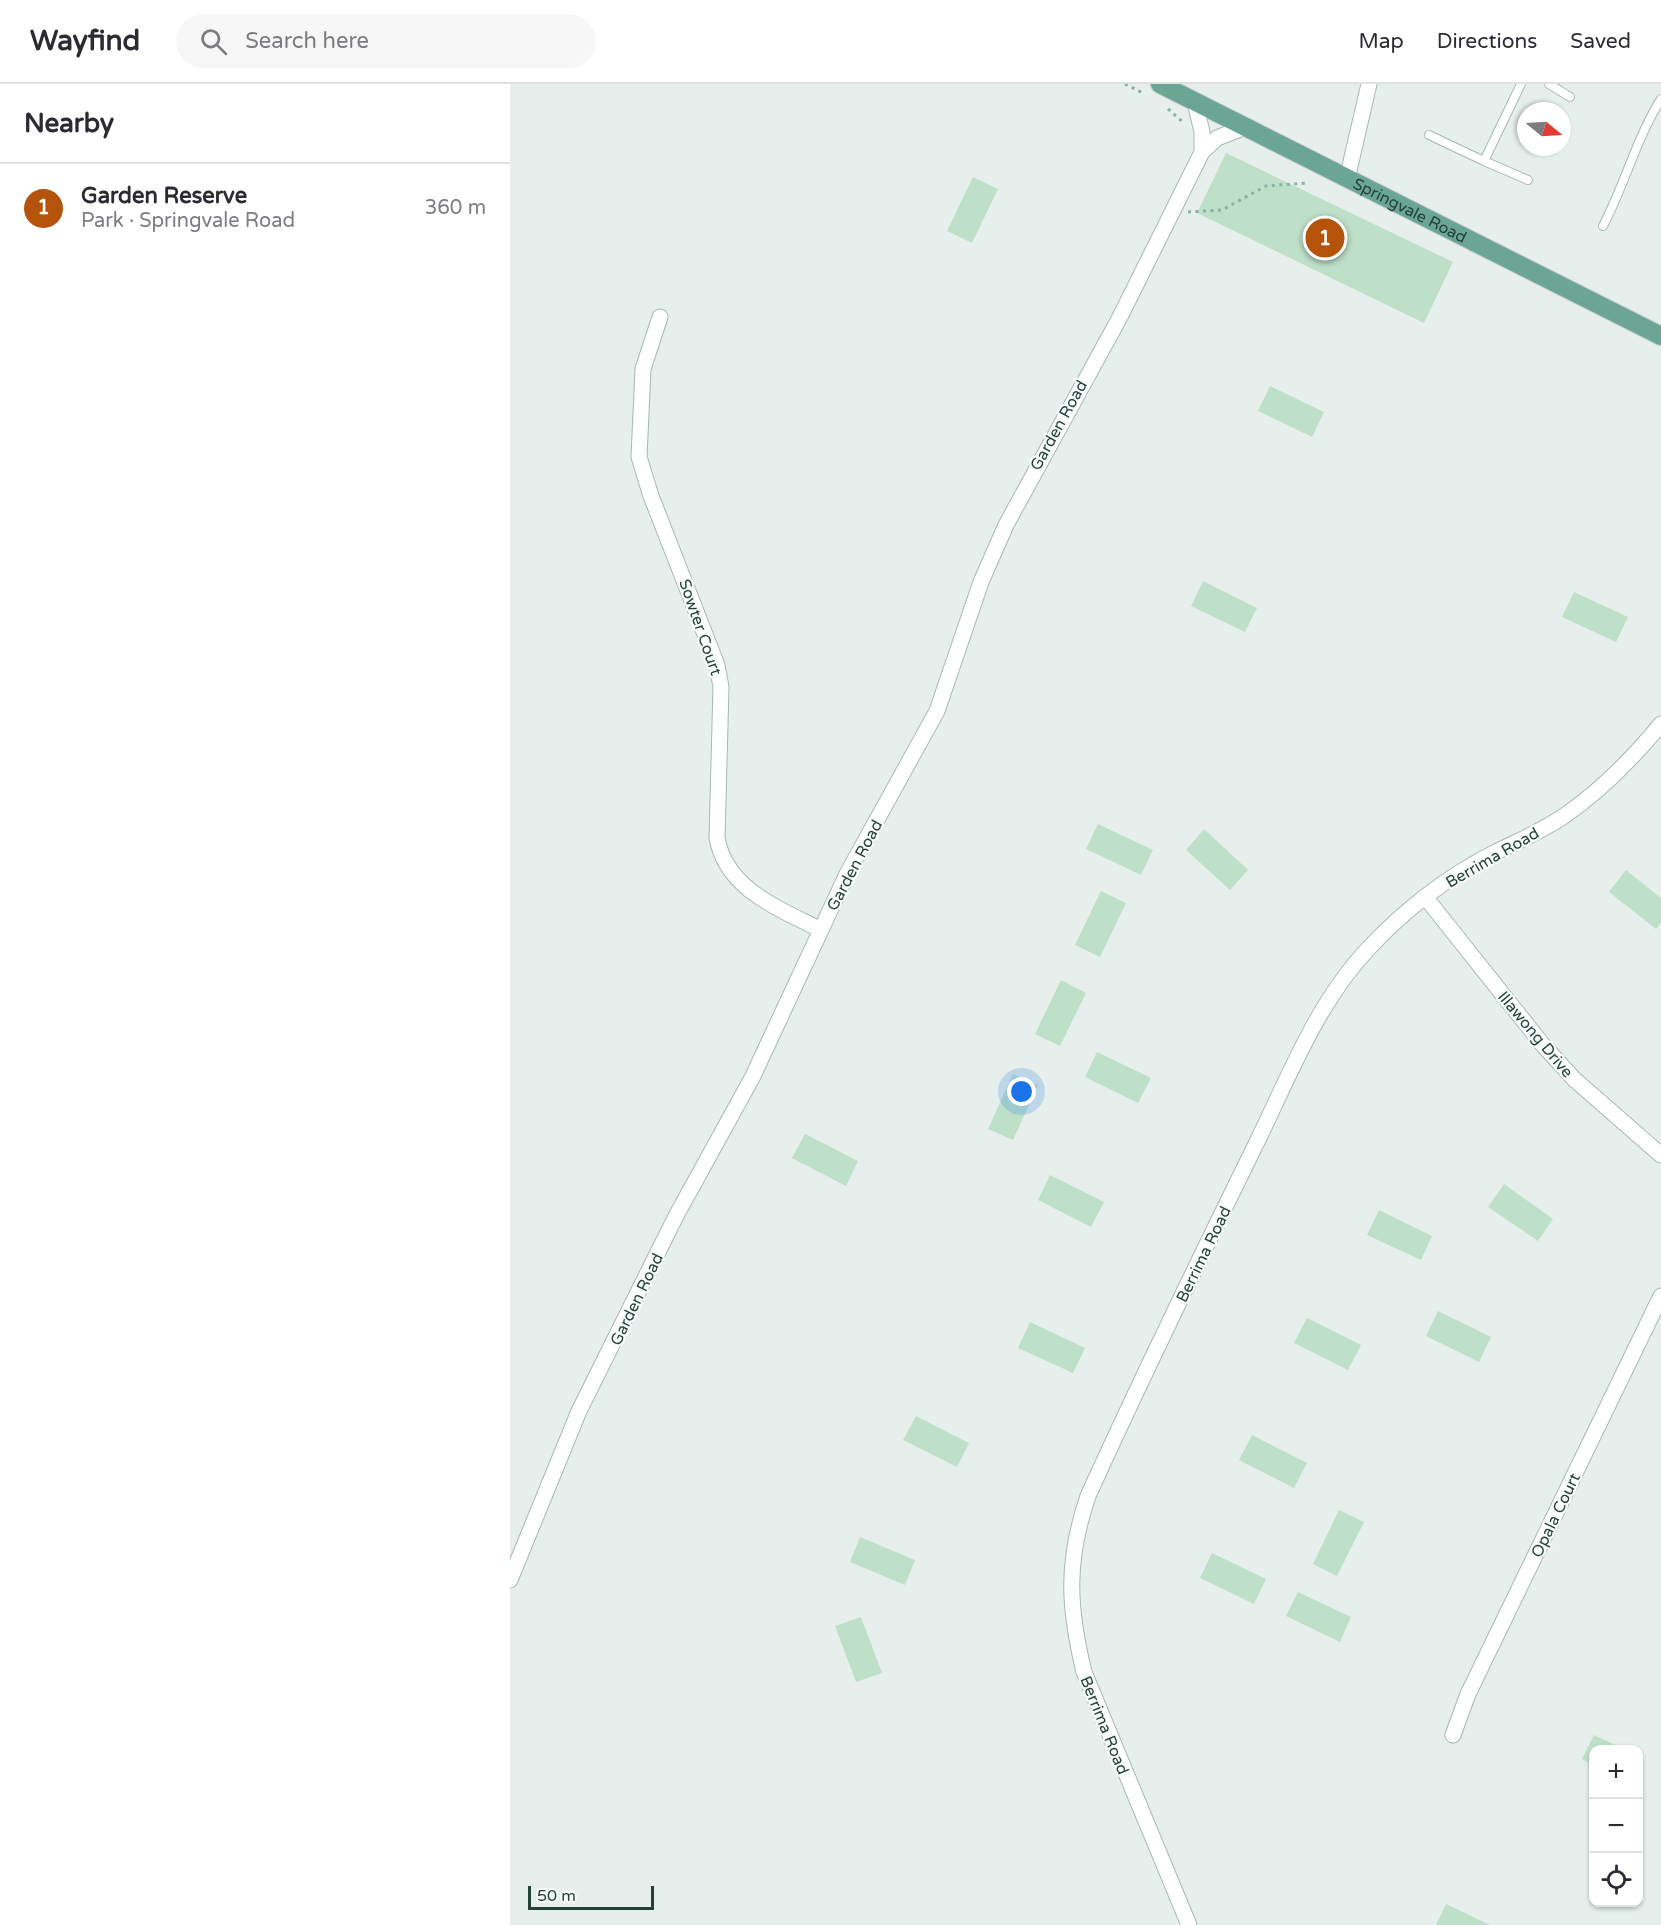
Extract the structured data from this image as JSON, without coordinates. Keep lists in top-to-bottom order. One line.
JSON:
{"streets":{"main road":["Springvale Road"],"street":["Garden Road","Sowter Court","Berrima Road","Illawong Drive","Opala Court"]},"crossings":[["Springvale Road","Garden Road"],["Garden Road","Sowter Court"],["Berrima Road","Illawong Drive"]],"scale_bar":"50 m","north":"right","page":{"header":"Wayfind","search":"Search here","nav":["Map","Directions","Saved"],"heading":"Nearby","list":[{"mark":"1","name":"Garden Reserve","note":"Park · Springvale Road","value":"360 m"}],"pins":"1","map_buttons":["+","−"],"scale":"50 m"}}
